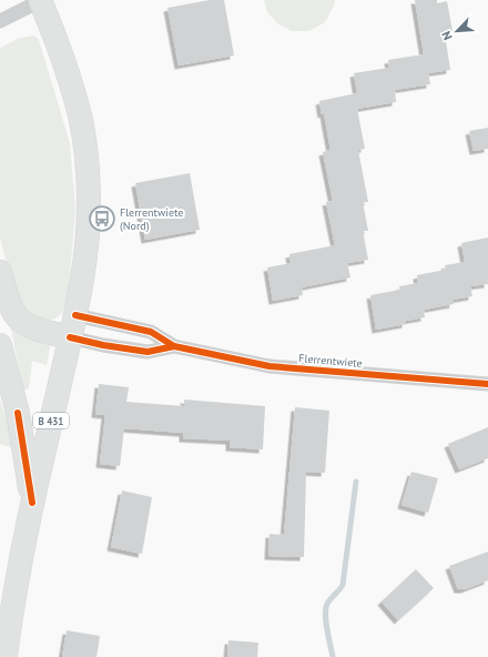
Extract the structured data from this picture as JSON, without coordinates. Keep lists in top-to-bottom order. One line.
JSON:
{"streets":{"main road":["B 431"],"street":["Flerrentwiete"]},"crossings":[["Flerrentwiete","B 431"]],"places":{"bus stop":["Flerrentwiete (Nord)"]},"north":"bottom left"}
